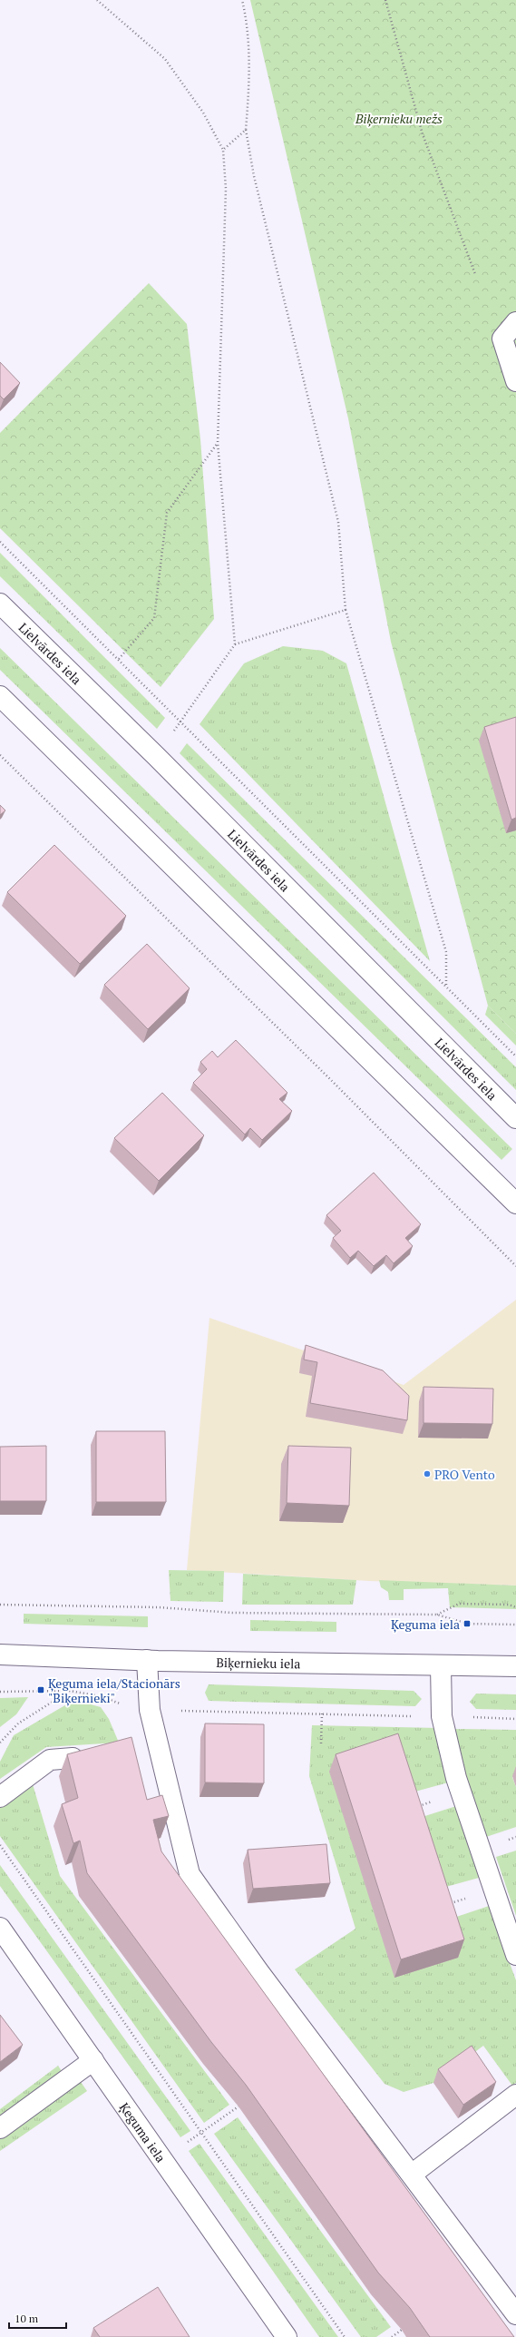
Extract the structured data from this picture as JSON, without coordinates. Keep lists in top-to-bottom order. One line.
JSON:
{"streets":{"main road":["Lielvārdes iela","Biķernieku iela","Ķeguma iela"]},"parks":["Biķernieku mežs"],"places":{"other":["PRO Vento"],"transit":["Ķeguma iela","Ķeguma iela/Stacionārs \"Biķernieki\""]},"scale_bar":"10 m"}
